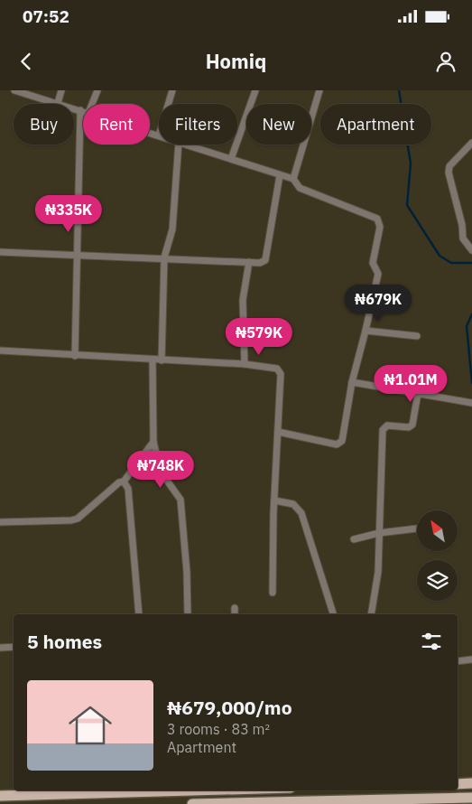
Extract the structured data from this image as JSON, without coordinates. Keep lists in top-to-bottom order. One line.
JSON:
{"north":"top left","page":{"status":"07:52","header":"Homiq","chip":["Buy","Rent","Filters","New","Apartment"],"price":["₦335K","₦679K","₦579K","₦1.01M","₦748K"],"heading":"5 homes","list":[{"name":"₦679,000/mo","note":"3 rooms · 83 m² · Apartment"}]}}
